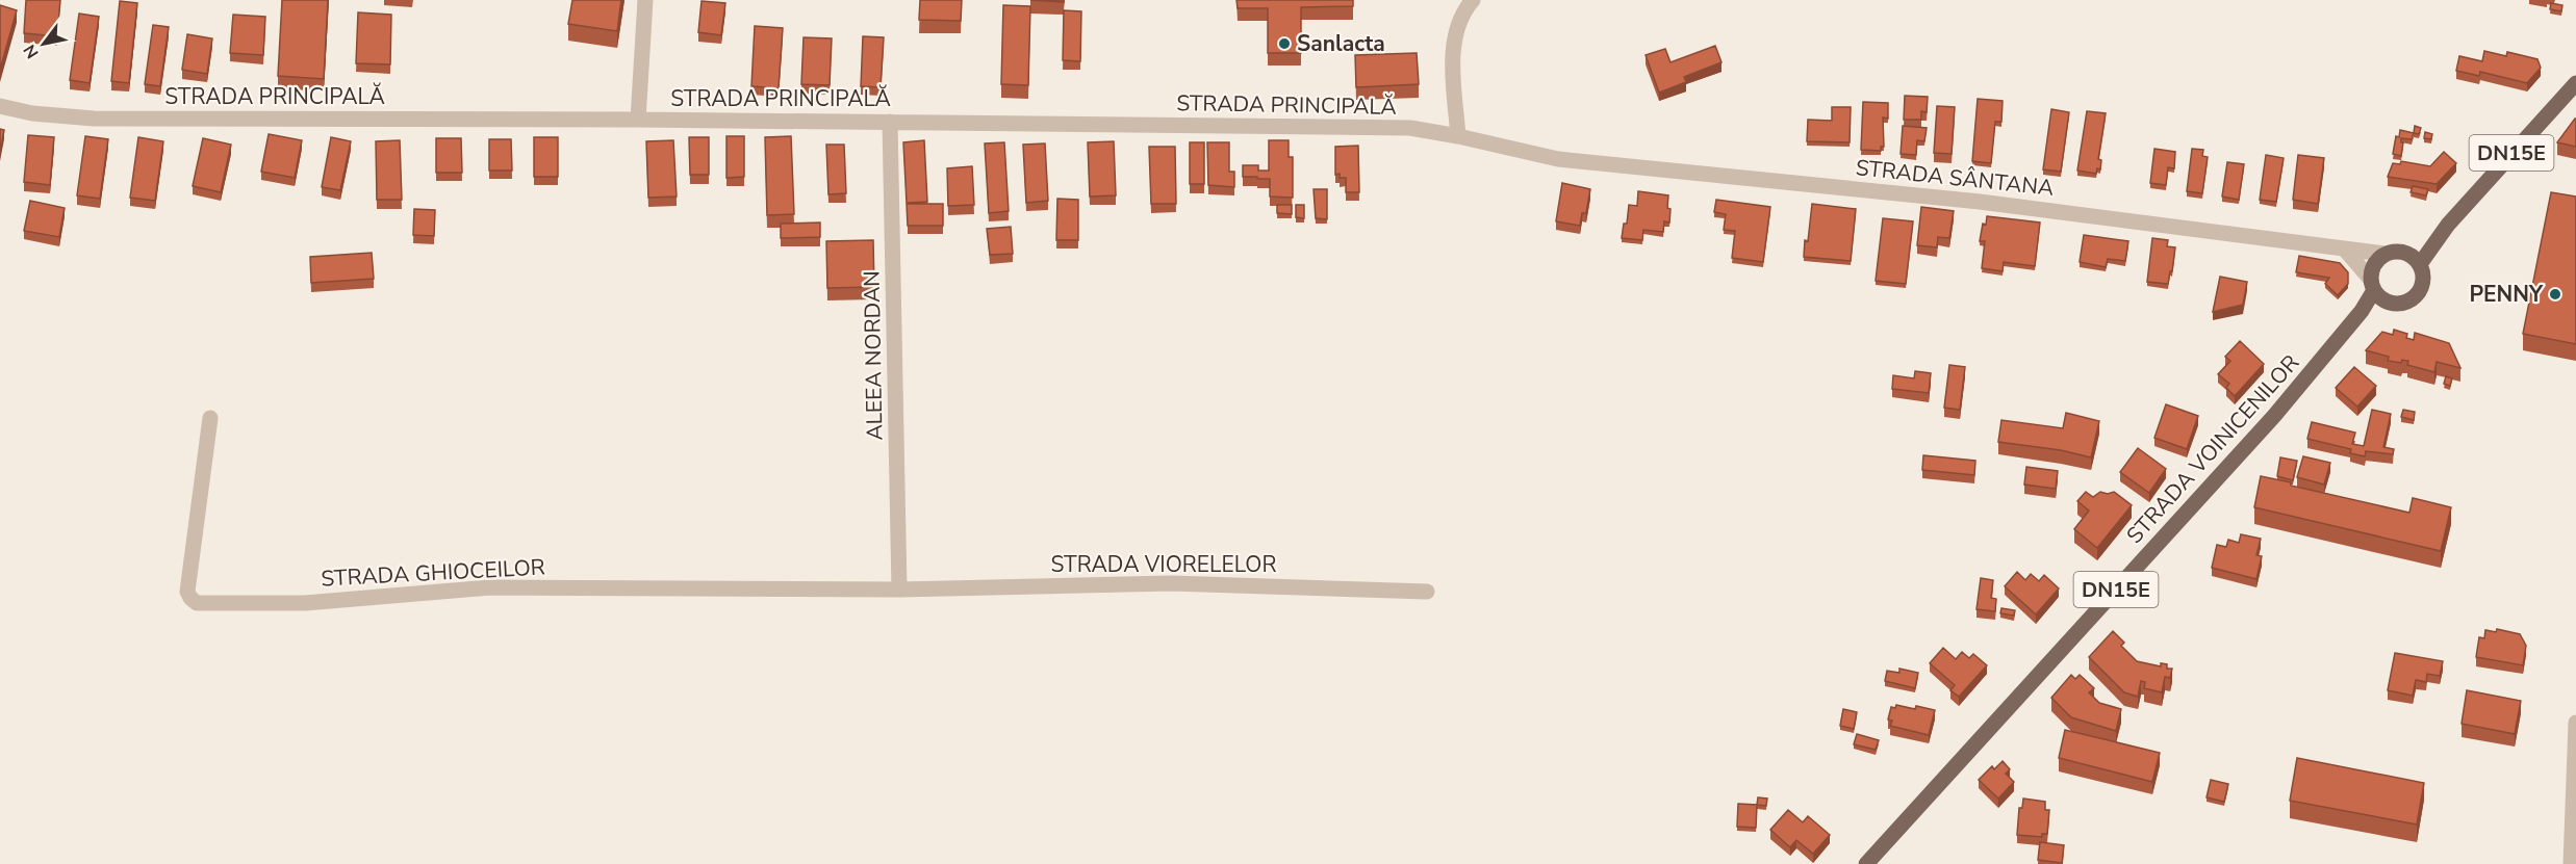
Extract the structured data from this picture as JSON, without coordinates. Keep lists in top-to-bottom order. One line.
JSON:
{"streets":{"main road":["DN15E","STRADA VOINICENILOR"],"street":["STRADA PRINCIPALĂ","STRADA SÂNTANA","ALEEA NORDAN","STRADA VIORELELOR","STRADA GHIOCEILOR"]},"crossings":[["STRADA PRINCIPALĂ","STRADA SÂNTANA"],["STRADA PRINCIPALĂ","ALEEA NORDAN"],["DN15E","STRADA SÂNTANA"],["DN15E","STRADA VOINICENILOR"],["STRADA SÂNTANA","STRADA VOINICENILOR"],["ALEEA NORDAN","STRADA VIORELELOR"],["ALEEA NORDAN","STRADA GHIOCEILOR"],["STRADA VIORELELOR","STRADA GHIOCEILOR"]],"places":["Sanlacta","PENNY"],"north":"bottom left"}
